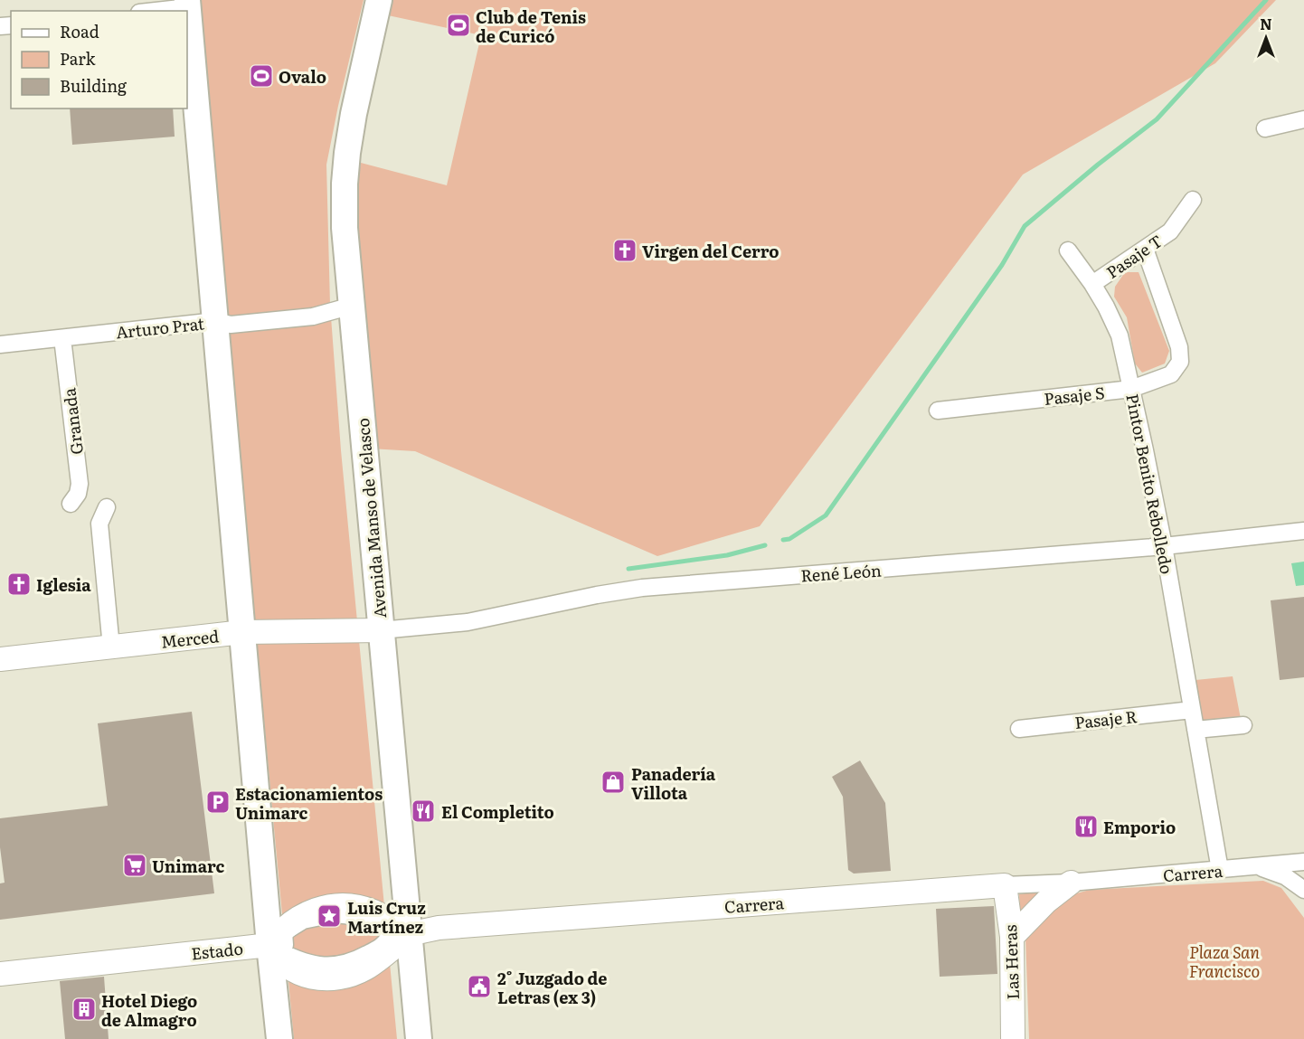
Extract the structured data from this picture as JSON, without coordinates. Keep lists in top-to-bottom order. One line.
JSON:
{"streets":{"main road":["Avenida Manso de Velasco","Merced","Carrera","Estado","Las Heras"],"street":["Pasaje T","Arturo Prat","Pasaje S","Granada","Pintor Benito Rebolledo","René León","Pasaje R"]},"crossings":[["Pasaje T","Pasaje S"],["Pasaje T","Pintor Benito Rebolledo"],["Arturo Prat","Granada"],["Arturo Prat","Avenida Manso de Velasco"],["Pasaje S","Pintor Benito Rebolledo"],["Pintor Benito Rebolledo","René León"],["Pintor Benito Rebolledo","Pasaje R"],["Pintor Benito Rebolledo","Carrera"],["Avenida Manso de Velasco","René León"],["Avenida Manso de Velasco","Merced"],["Avenida Manso de Velasco","Carrera"],["René León","Merced"],["Carrera","Las Heras"]],"parks":["Plaza San Francisco"],"places":{"sports":["Club de Tenis de Curicó","Ovalo"],"church":["Virgen del Cerro","Iglesia"],"shop":["Panadería Villota"],"parking":["Estacionamientos Unimarc"],"restaurant":["El Completito","Emporio"],"supermarket":["Unimarc"],"place":["Luis Cruz Martínez"],"public building":["2° Juzgado de Letras (ex 3)"],"building":["Hotel Diego de Almagro"]},"legend":["Road","Park","Building"],"north":"top"}
